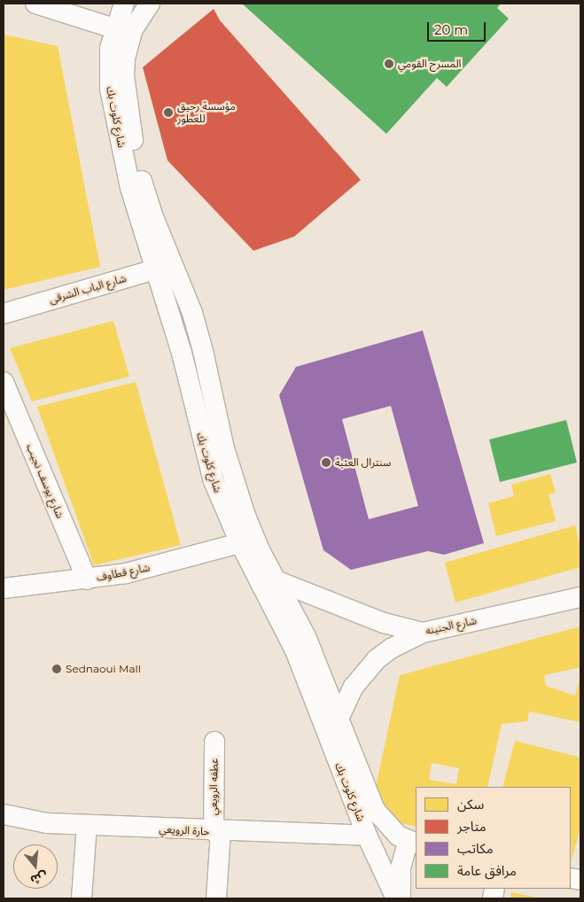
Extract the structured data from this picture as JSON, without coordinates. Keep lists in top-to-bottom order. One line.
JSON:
{"streets":{"street":["شارع كلوت بك","شارع الباب الشرقى","شارع يوسف نجيب","شارع قطاوف","شارع الجنينه","عطفه الرويعي","حارة الرويعي"]},"crossings":[["شارع كلوت بك","شارع الباب الشرقى"],["شارع كلوت بك","شارع قطاوف"],["شارع كلوت بك","شارع الجنينه"],["شارع كلوت بك","حارة الرويعي"],["شارع يوسف نجيب","شارع قطاوف"],["عطفه الرويعي","حارة الرويعي"]],"places":["المسرح القومي","مؤسسة رحيق للعطور","سنترال العتبة","Sednaoui Mall"],"legend":["سكن","متاجر","مكاتب","مرافق عامة"],"scale_bar":"20 m","north":"bottom"}
